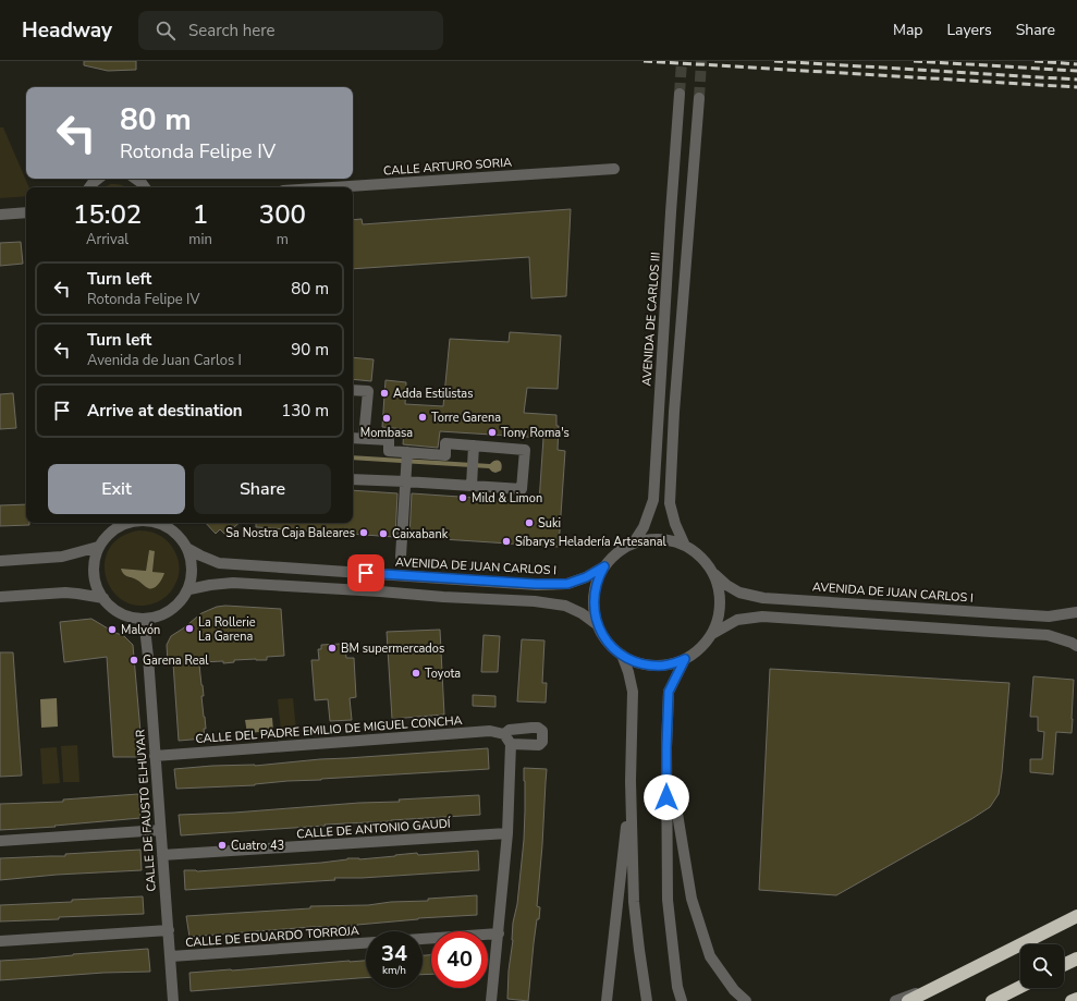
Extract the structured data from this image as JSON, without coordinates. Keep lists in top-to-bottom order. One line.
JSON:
{"streets":{"street":["CALLE ARTURO SORIA","AVENIDA DE CARLOS III","AVENIDA DE JUAN CARLOS I","CALLE DEL PADRE EMILIO DE MIGUEL CONCHA","CALLE DE FAUSTO ELHUYAR","CALLE DE ANTONIO GAUDÍ","CALLE DE EDUARDO TORROJA"]},"crossings":[["AVENIDA DE CARLOS III","AVENIDA DE JUAN CARLOS I"],["CALLE DEL PADRE EMILIO DE MIGUEL CONCHA","CALLE DE FAUSTO ELHUYAR"],["CALLE DEL PADRE EMILIO DE MIGUEL CONCHA","CALLE DE ANTONIO GAUDÍ"],["CALLE DE FAUSTO ELHUYAR","CALLE DE ANTONIO GAUDÍ"],["CALLE DE FAUSTO ELHUYAR","CALLE DE EDUARDO TORROJA"]],"places":["Adda Estilistas","Torre Garena","Mombasa","Tony Roma's","Mild & Limon","Suki","Sa Nostra Caja Baleares","Caixabank","Síbarys Heladería Artesanal","La Rollerie La Garena","Malvón","BM supermercados","Garena Real","Toyota","Cuatro 43"],"page":{"header":"Headway","search":"Search here","nav":["Map","Layers","Share"],"turn":["80 m","Rotonda Felipe IV"],"eta":["15:02","Arrival","1","min","300","m"],"list":[{"name":"Turn left","note":"Rotonda Felipe IV","value":"80 m"},{"name":"Turn left","note":"Avenida de Juan Carlos I","value":"90 m"},{"name":"Arrive at destination","value":"130 m"}],"buttons":["Exit","Share"],"speed":"34 km/h","limit":"40"}}
